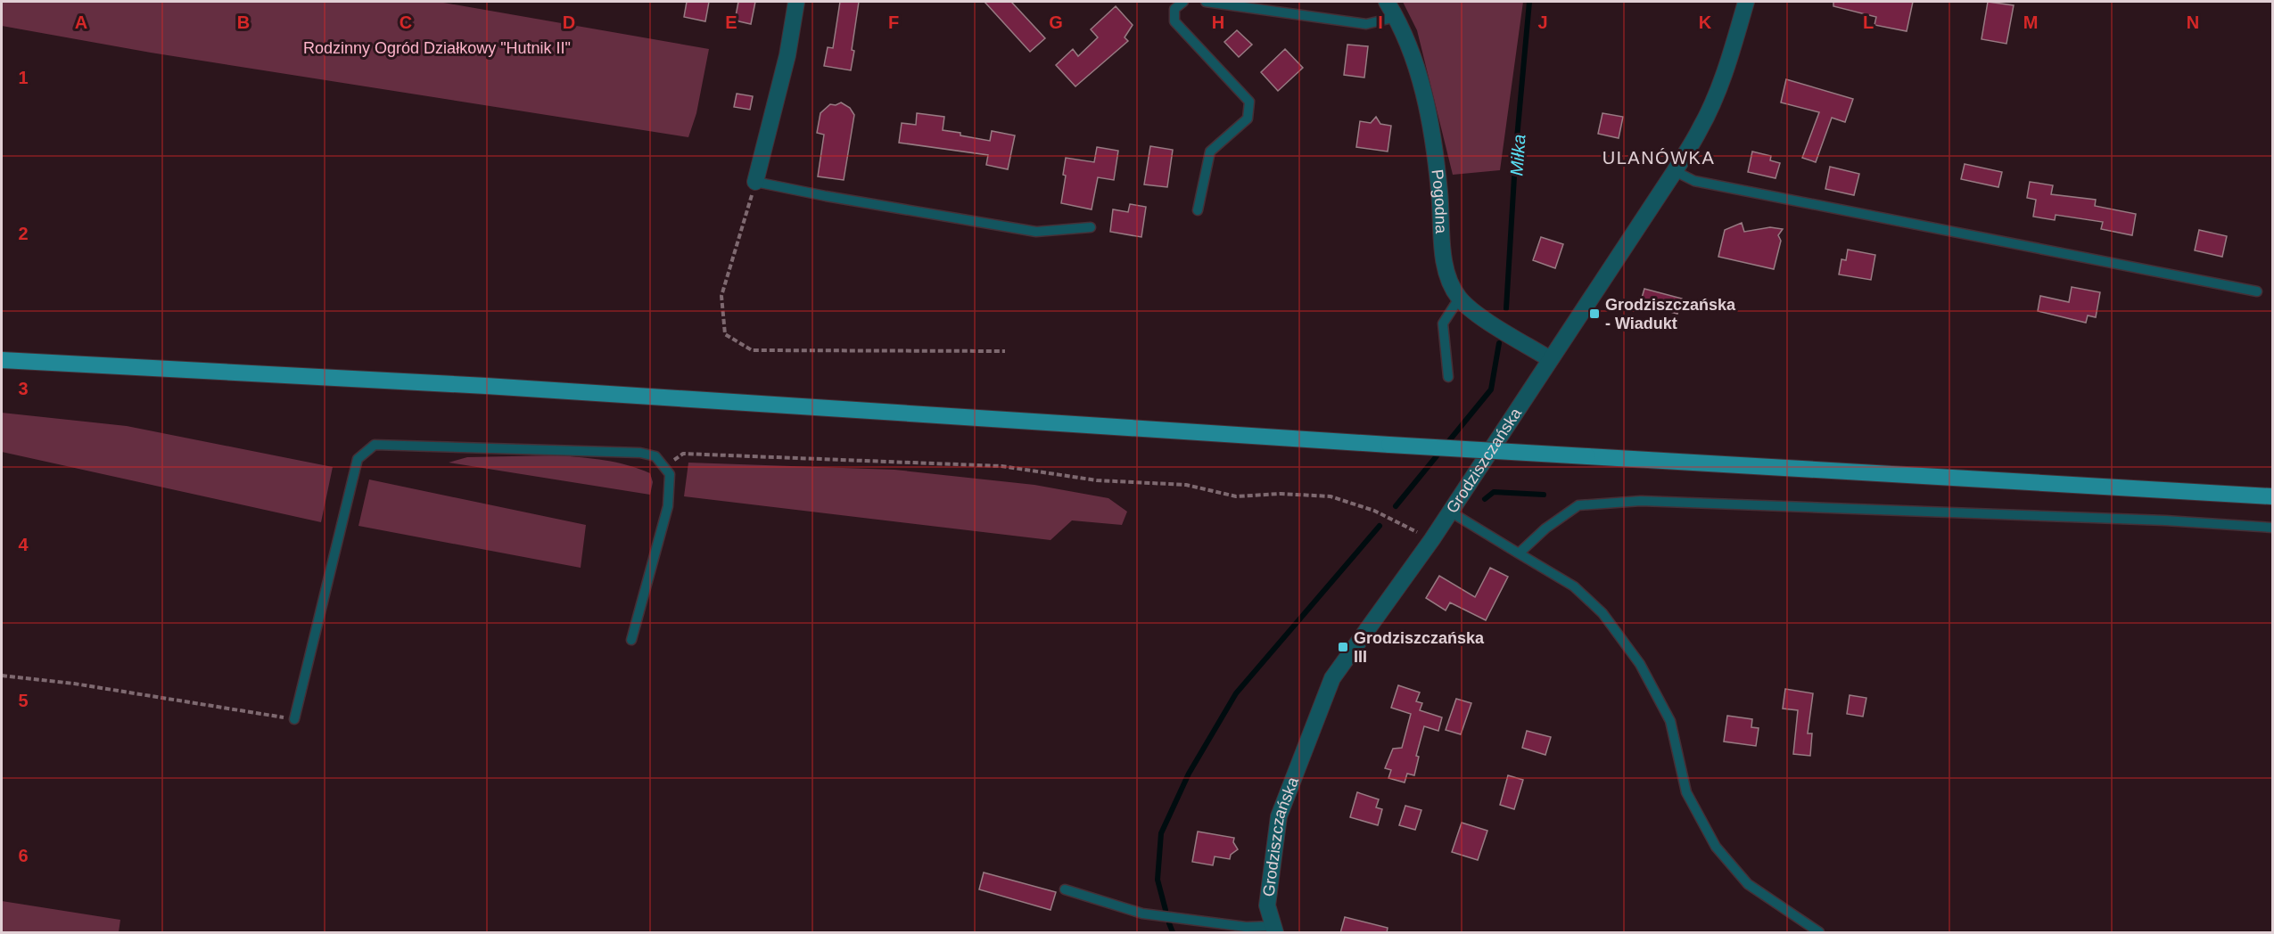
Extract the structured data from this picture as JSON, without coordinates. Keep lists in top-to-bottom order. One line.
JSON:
{"streets":{"street":["Pogodna","Grodziszczańska"]},"crossings":[["Pogodna","Grodziszczańska"]],"districts":["ULANÓWKA"],"water":["Miłka"],"parks":["Rodzinny Ogród Działkowy \"Hutnik II\""],"places":{"transit":["Grodziszczańska - Wiadukt","Grodziszczańska III"]},"grid":{"columns":["A","B","C","D","E","F","G","H","I","J","K","L","M","N"],"rows":["1","2","3","4","5","6"]}}
